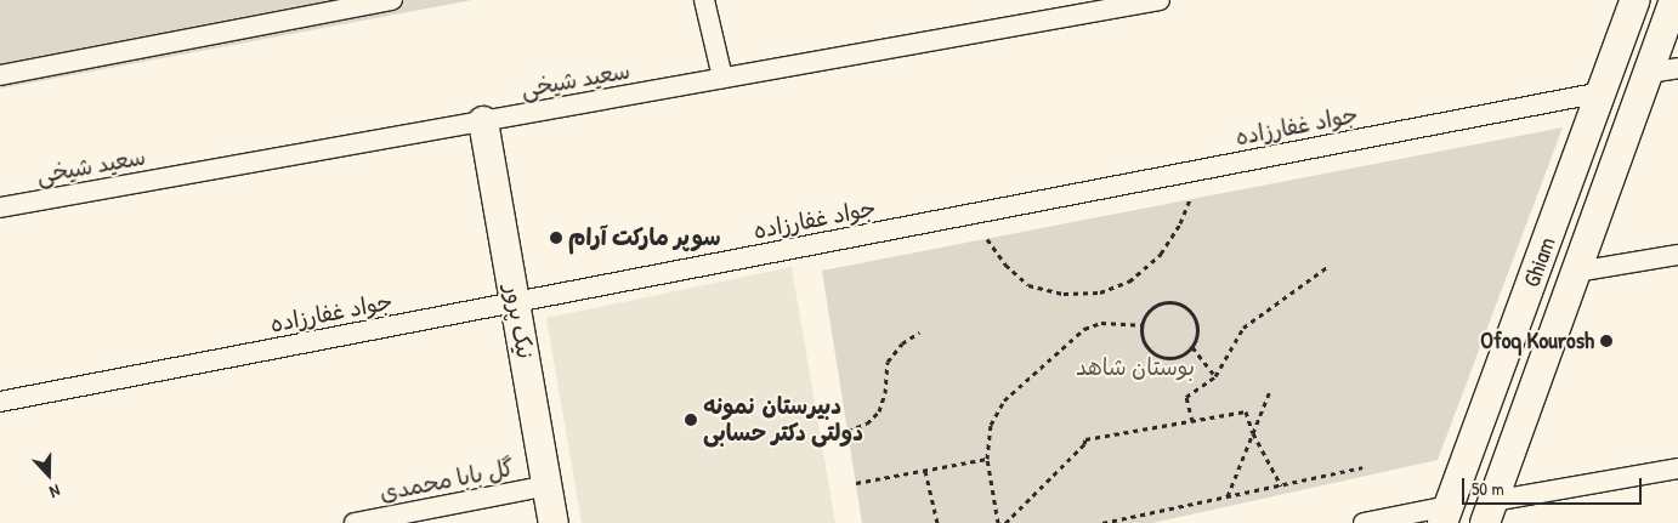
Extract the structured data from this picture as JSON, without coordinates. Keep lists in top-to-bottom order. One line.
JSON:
{"streets":{"street":["سعید شیخی","جواد غفارزاده","Ghiam","نیک پرور","گل بابا محمدی"]},"crossings":[["سعید شیخی","نیک پرور"],["جواد غفارزاده","Ghiam"],["جواد غفارزاده","نیک پرور"],["نیک پرور","گل بابا محمدی"]],"parks":["بوستان شاهد"],"places":["سوپر مارکت آرام","Ofoq Kourosh","دبیرستان نمونه دولتی دکتر حسابی"],"scale_bar":"50 m","north":"bottom"}
